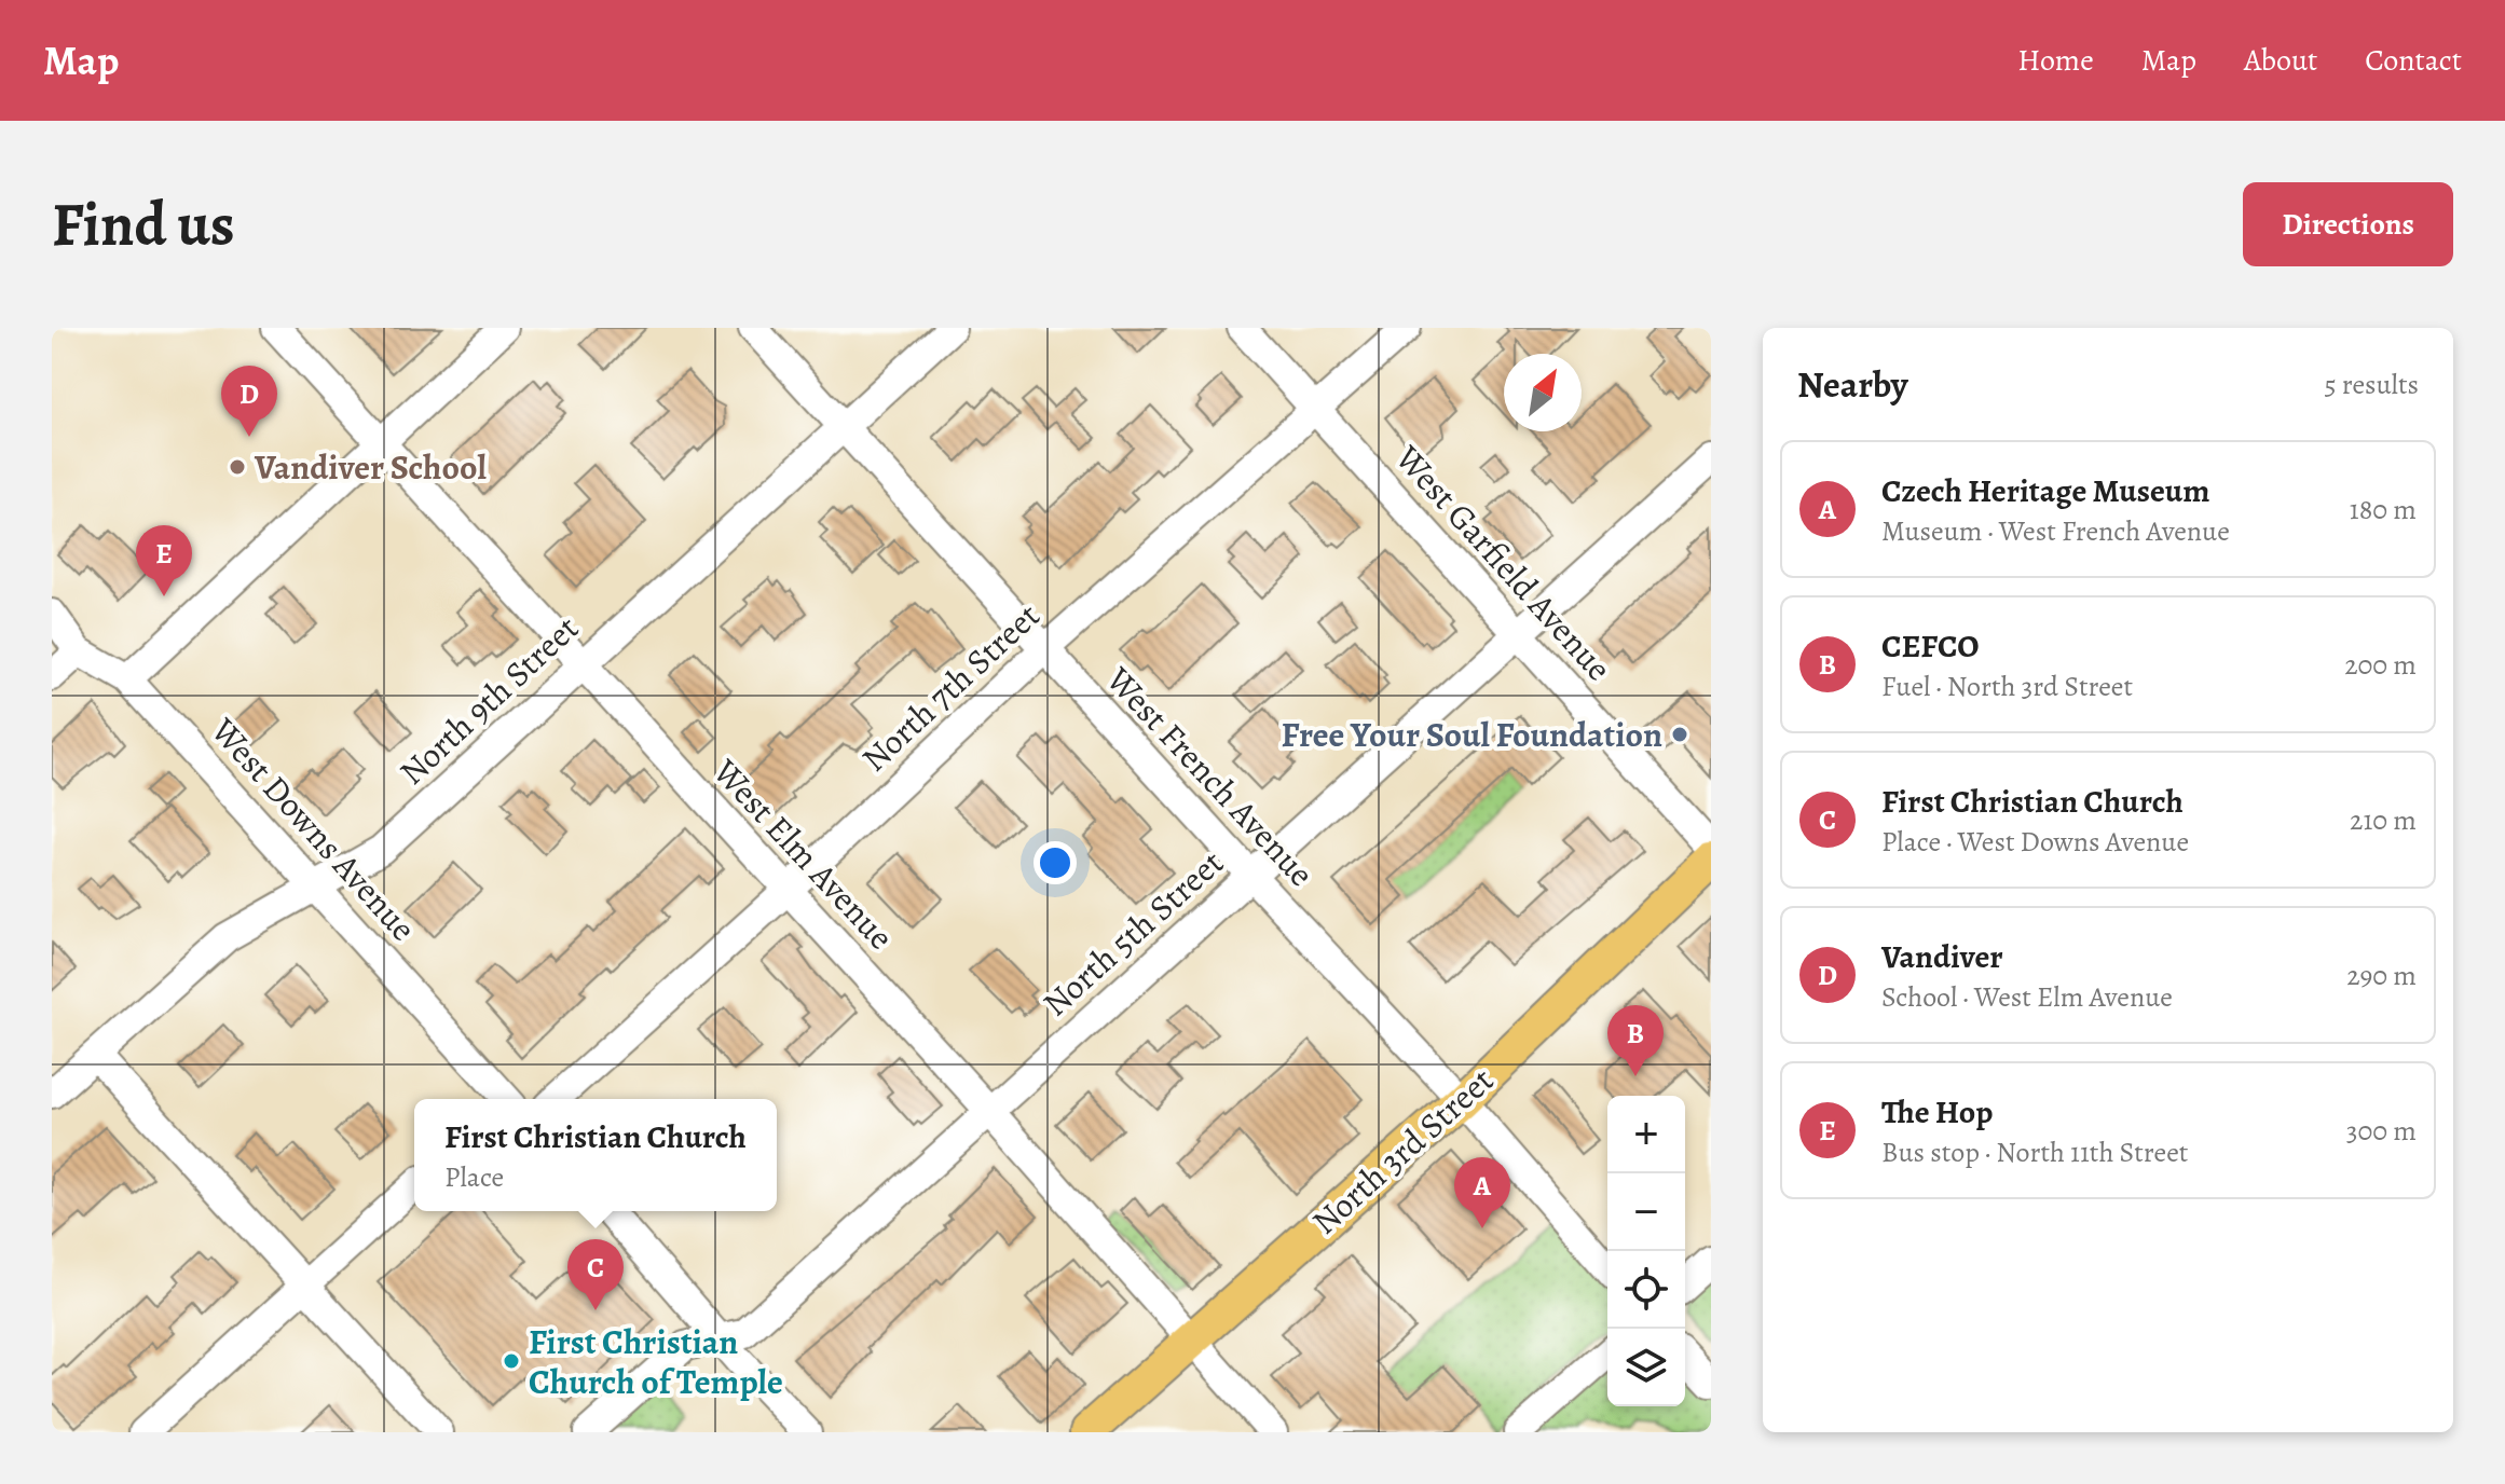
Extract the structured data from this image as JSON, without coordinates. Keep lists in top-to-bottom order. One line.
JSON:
{"streets":{"main road":["North 3rd Street"],"street":["West Garfield Avenue","North 7th Street","North 9th Street","West French Avenue","West Downs Avenue","West Elm Avenue","North 5th Street"]},"crossings":[["West Garfield Avenue","North 7th Street"],["West Garfield Avenue","North 5th Street"],["North 7th Street","West French Avenue"],["North 7th Street","West Elm Avenue"],["North 9th Street","West French Avenue"],["North 9th Street","West Downs Avenue"],["North 9th Street","West Elm Avenue"],["West French Avenue","North 5th Street"],["West French Avenue","North 3rd Street"],["West Elm Avenue","North 5th Street"],["West Elm Avenue","North 3rd Street"]],"places":["Vandiver School","Free Your Soul Foundation","First Christian Church of Temple"],"north":"top right","page":{"header":"Map","nav":["Home","Map","About","Contact"],"buttons":"Directions","title":"Find us","heading":["Nearby","5 results"],"pins":["D","E","B","A","C"],"list":[{"mark":"A","name":"Czech Heritage Museum","note":"Museum · West French Avenue","value":"180 m"},{"mark":"B","name":"CEFCO","note":"Fuel · North 3rd Street","value":"200 m"},{"mark":"C","name":"First Christian Church","note":"Place · West Downs Avenue","value":"210 m"},{"mark":"D","name":"Vandiver","note":"School · West Elm Avenue","value":"290 m"},{"mark":"E","name":"The Hop","note":"Bus stop · North 11th Street","value":"300 m"}],"map_buttons":["+","−"],"popup":["First Christian Church","Place"]}}
